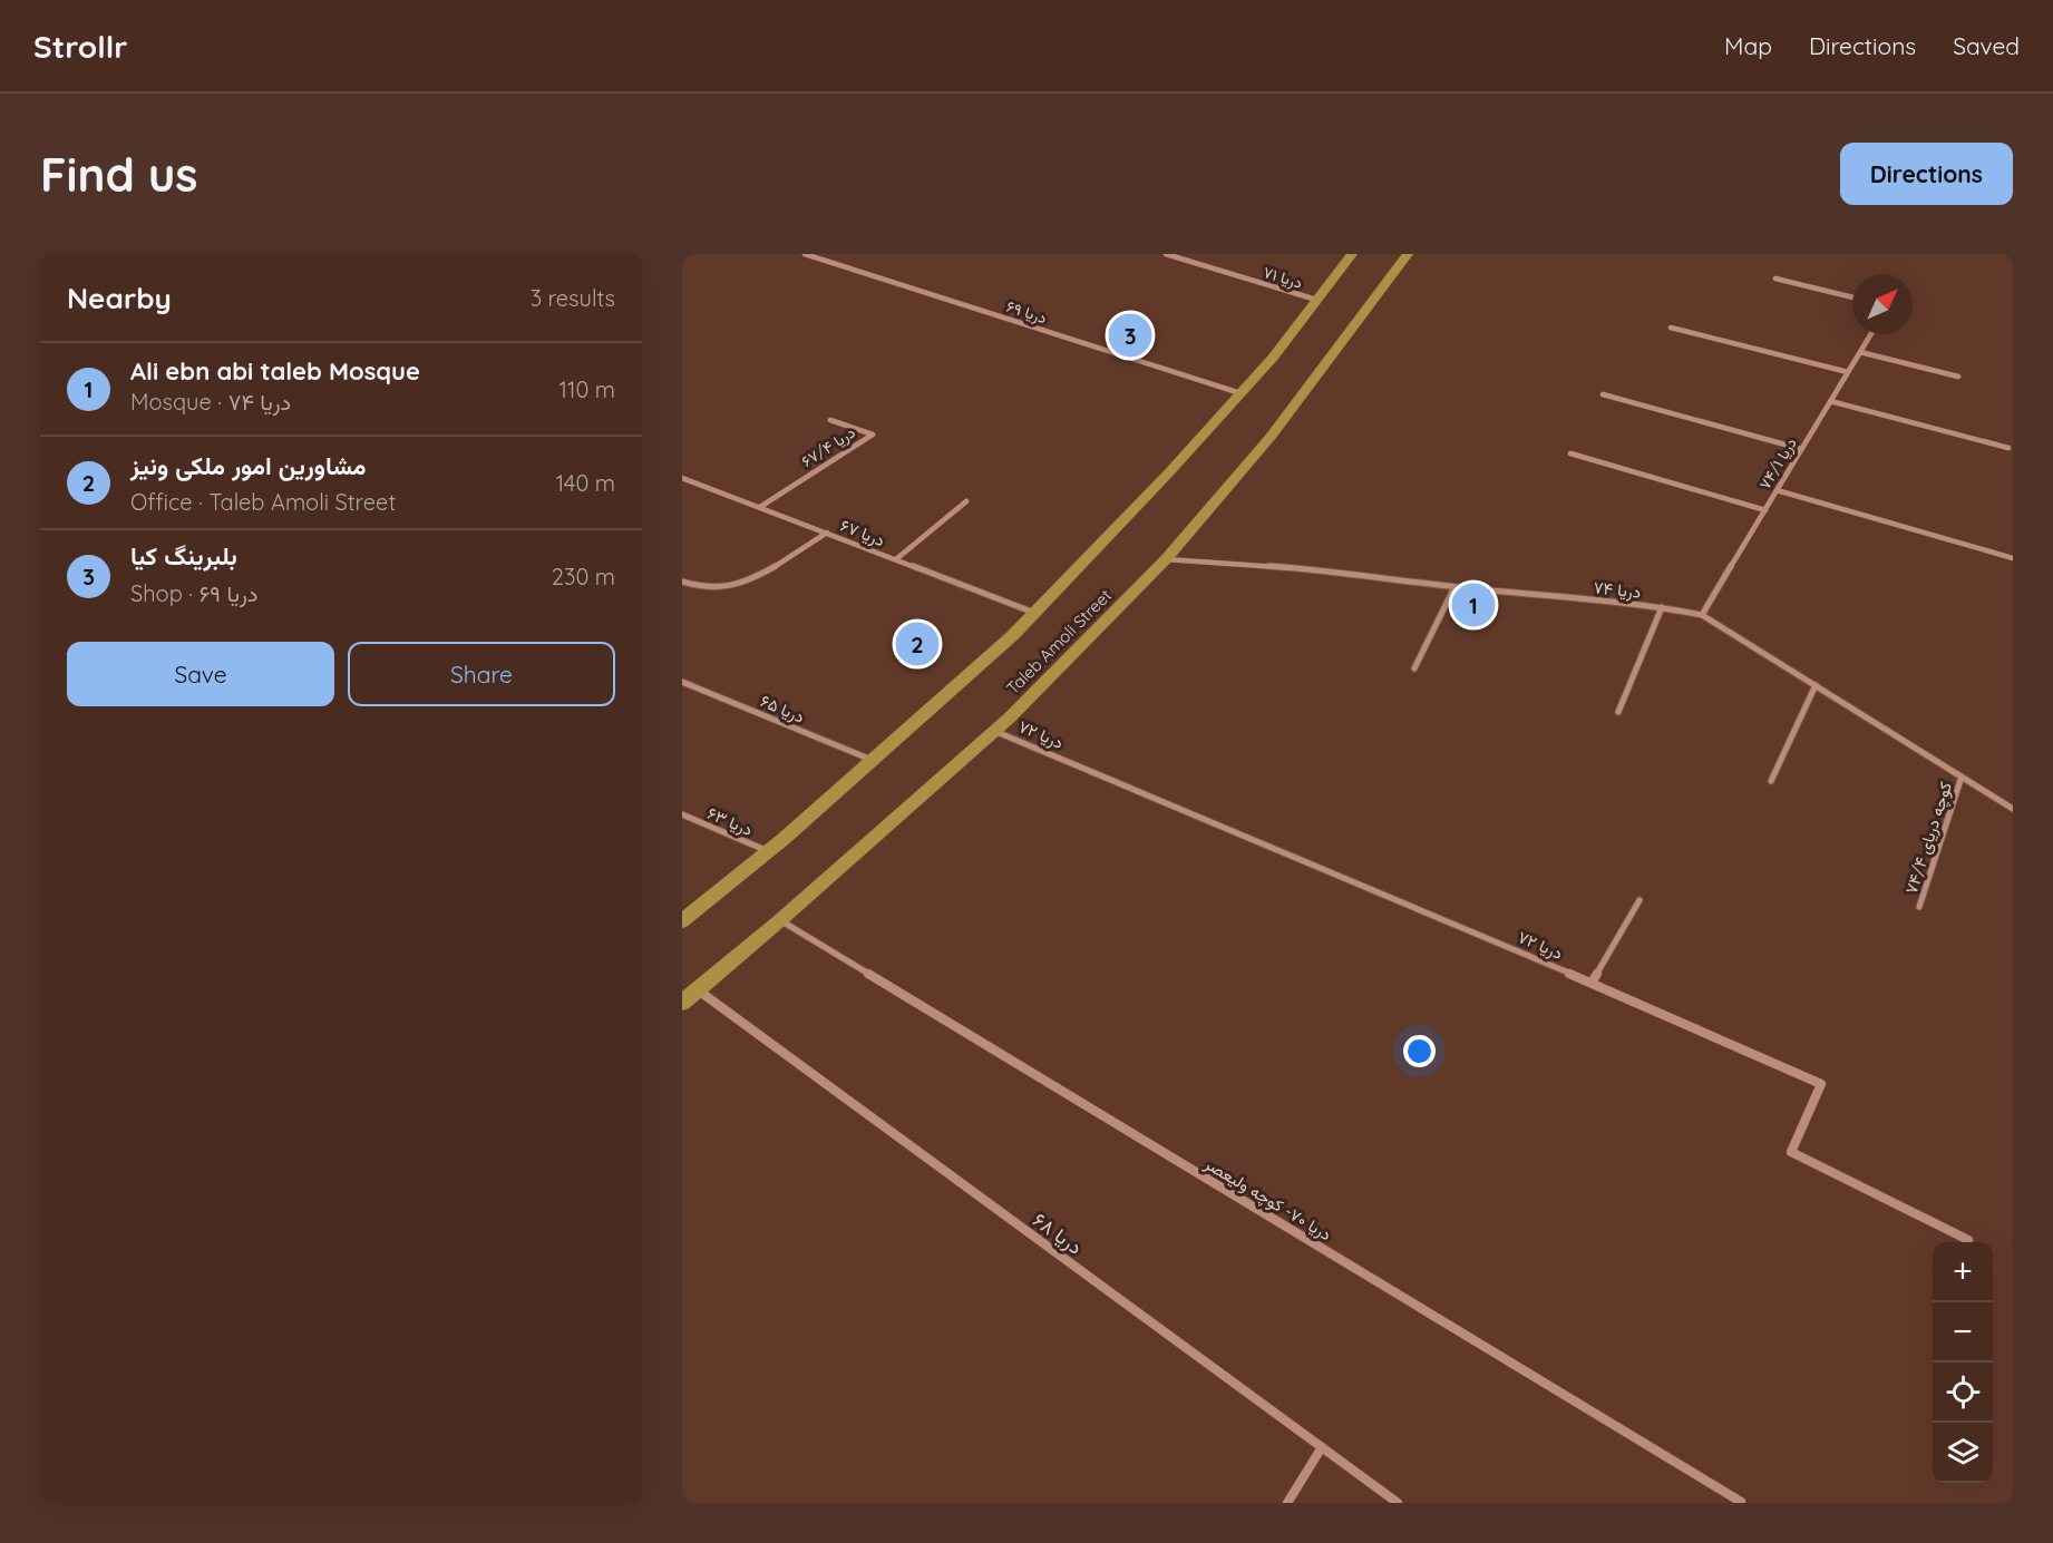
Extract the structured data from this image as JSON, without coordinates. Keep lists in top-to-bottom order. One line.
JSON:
{"streets":{"main road":["Taleb Amoli Street"],"street":["دریا ۷۱","دریا ۶۹","دریا ۶۷/۴","دریا ۷۴/۱","دریا ۶۷","دریا ۷۴","دریا ۶۵","دریا ۷۲","دریا ۶۳","کوچه دریای ۷۴/۴","دریا ۷۰- کوچه ولیعصر","دریا ۶۸"]},"crossings":[["دریا ۶۷/۴","دریا ۶۷"],["دریا ۷۴/۱","دریا ۷۴"],["دریا ۷۴","Taleb Amoli Street"],["دریا ۷۴","کوچه دریای ۷۴/۴"],["Taleb Amoli Street","دریا ۷۲"],["Taleb Amoli Street","دریا ۷۰- کوچه ولیعصر"],["Taleb Amoli Street","دریا ۶۸"]],"north":"top right","page":{"header":"Strollr","nav":["Map","Directions","Saved"],"buttons":["Directions",["Save","Share"]],"title":"Find us","heading":["Nearby","3 results"],"pins":["3","1","2"],"list":[{"mark":"1","name":"Ali ebn abi taleb Mosque","note":"Mosque · دریا ۷۴","value":"110 m"},{"mark":"2","name":"مشاورین امور ملکی ونیز","note":"Office · Taleb Amoli Street","value":"140 m"},{"mark":"3","name":"بلبرینگ کیا","note":"Shop · دریا ۶۹","value":"230 m"}],"map_buttons":["+","−"]}}
